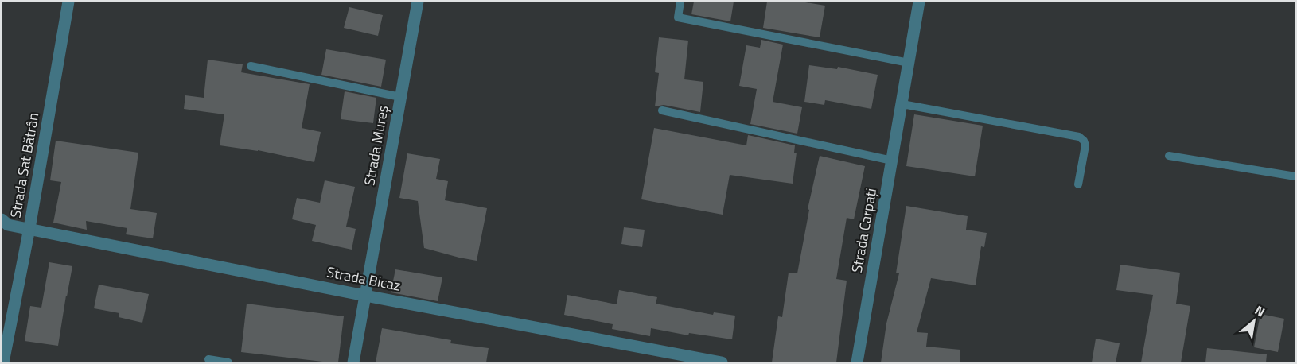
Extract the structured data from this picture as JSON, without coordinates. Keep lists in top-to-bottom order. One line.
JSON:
{"streets":{"street":["Strada Mureș","Strada Sat Bătrân","Strada Carpați","Strada Bicaz"]},"crossings":[["Strada Mureș","Strada Bicaz"],["Strada Sat Bătrân","Strada Bicaz"]],"north":"top right"}
